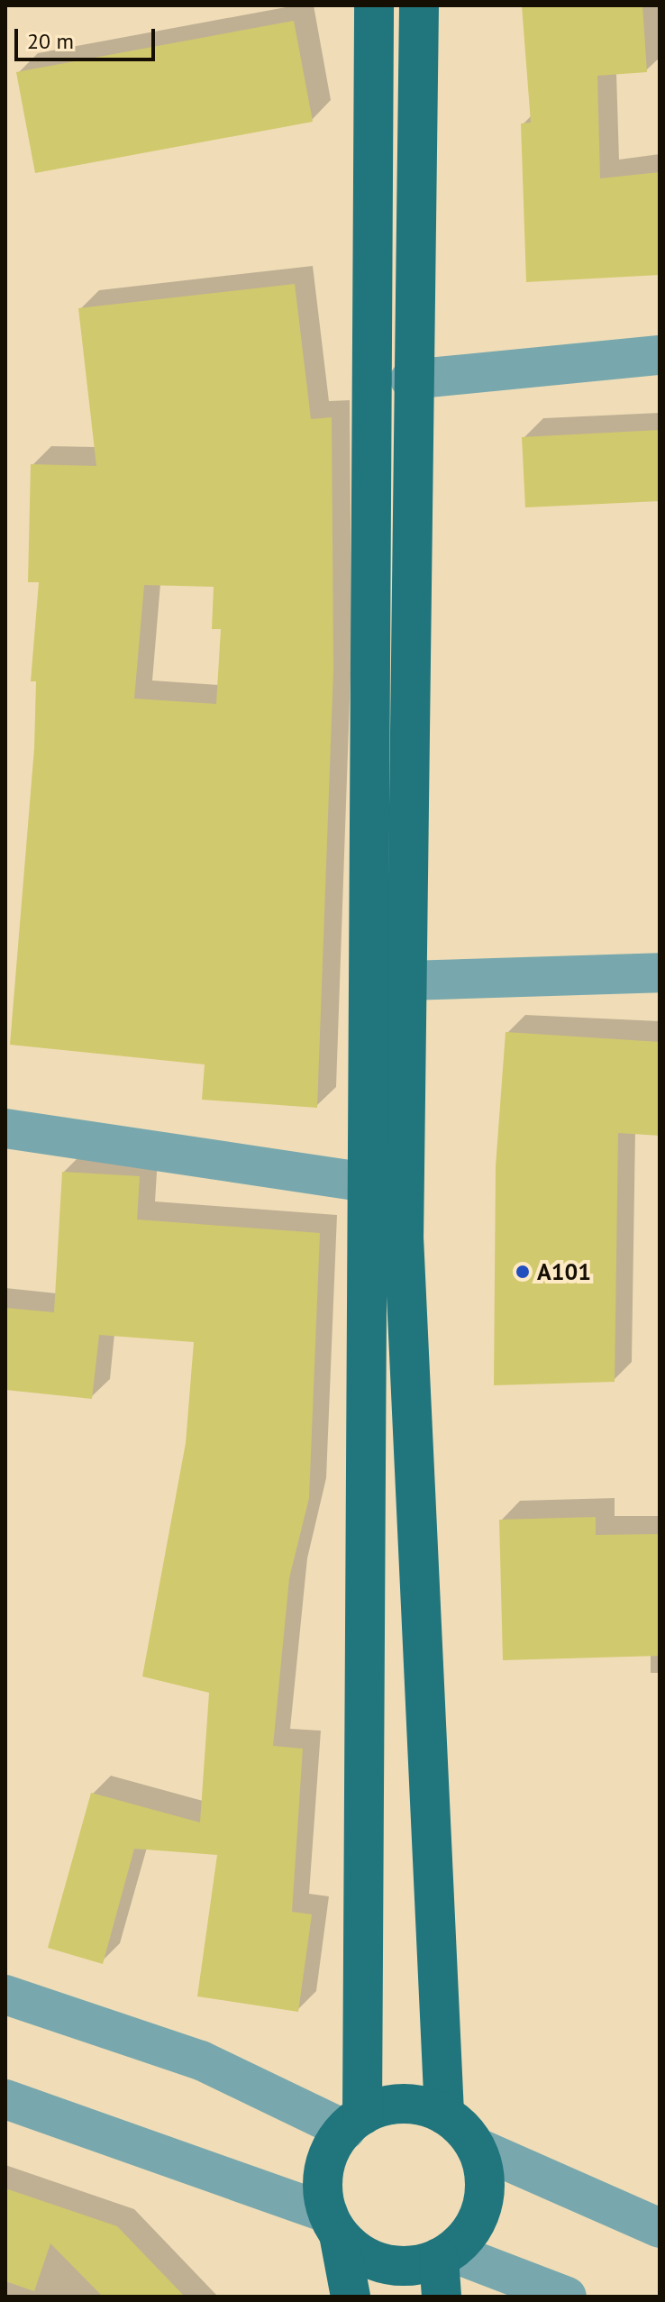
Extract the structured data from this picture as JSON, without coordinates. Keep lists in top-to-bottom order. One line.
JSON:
{"places":["A101"],"scale_bar":"20 m"}
